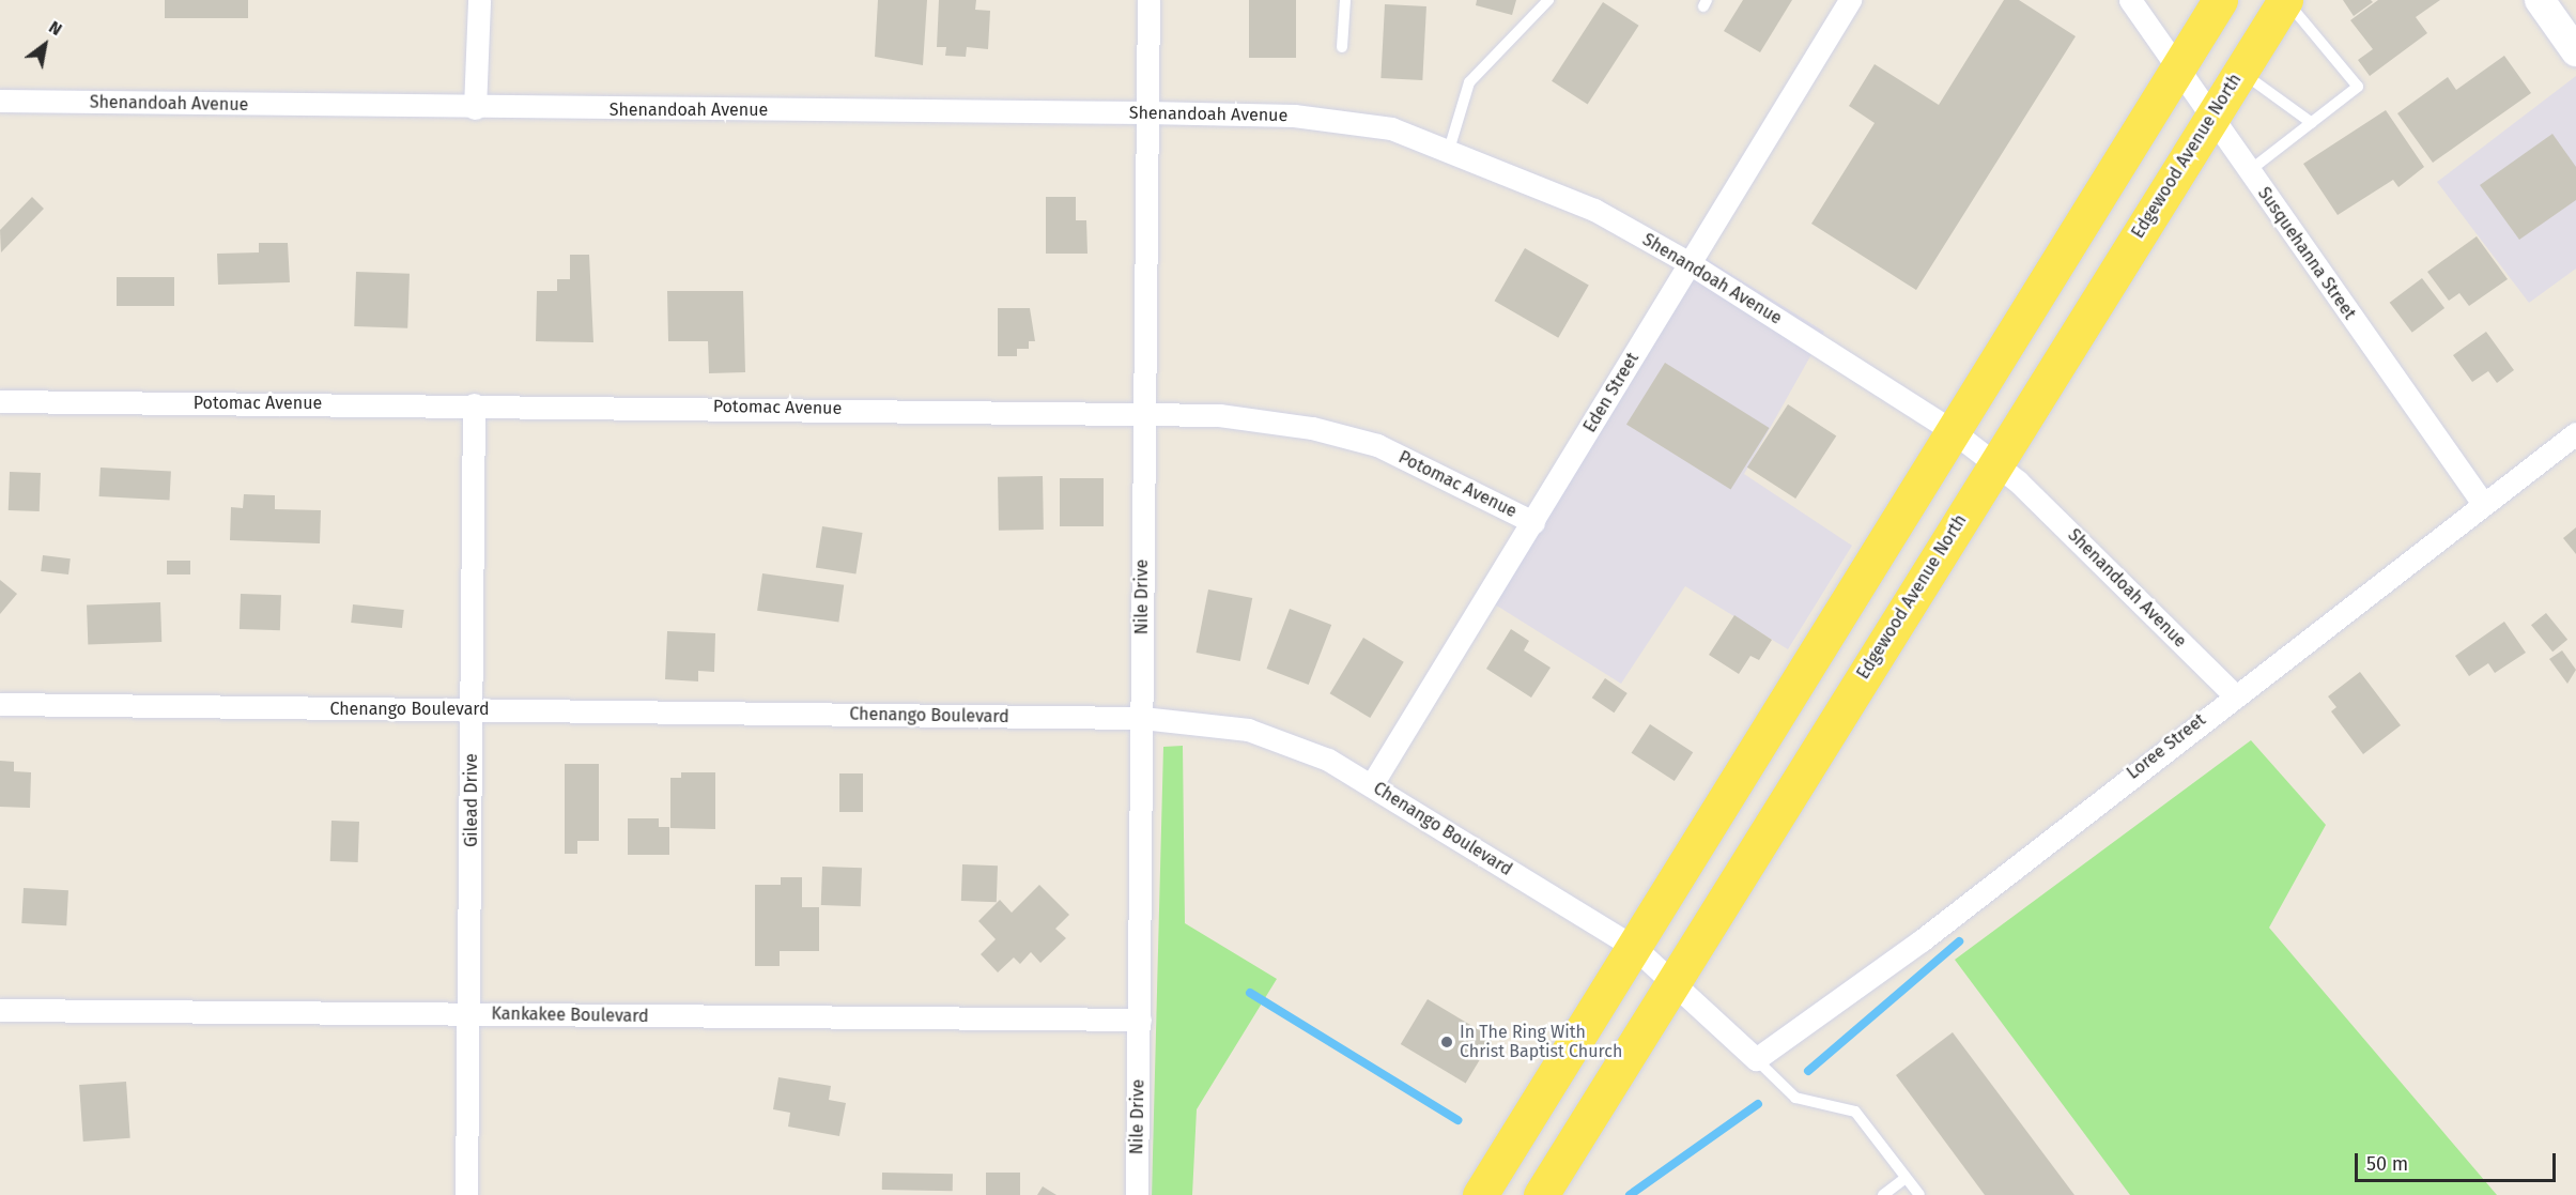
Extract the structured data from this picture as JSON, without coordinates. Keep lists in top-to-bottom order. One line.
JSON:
{"streets":{"main road":["Edgewood Avenue North"],"street":["Shenandoah Avenue","Susquehanna Street","Eden Street","Potomac Avenue","Nile Drive","Chenango Boulevard","Loree Street","Gilead Drive","Kankakee Boulevard"]},"crossings":[["Shenandoah Avenue","Edgewood Avenue North"],["Shenandoah Avenue","Eden Street"],["Shenandoah Avenue","Nile Drive"],["Shenandoah Avenue","Loree Street"],["Edgewood Avenue North","Susquehanna Street"],["Edgewood Avenue North","Chenango Boulevard"],["Susquehanna Street","Loree Street"],["Eden Street","Potomac Avenue"],["Eden Street","Chenango Boulevard"],["Potomac Avenue","Nile Drive"],["Potomac Avenue","Gilead Drive"],["Nile Drive","Chenango Boulevard"],["Nile Drive","Kankakee Boulevard"],["Chenango Boulevard","Loree Street"],["Chenango Boulevard","Gilead Drive"],["Gilead Drive","Kankakee Boulevard"]],"places":["In The Ring With Christ Baptist Church"],"scale_bar":"50 m","north":"top right"}
